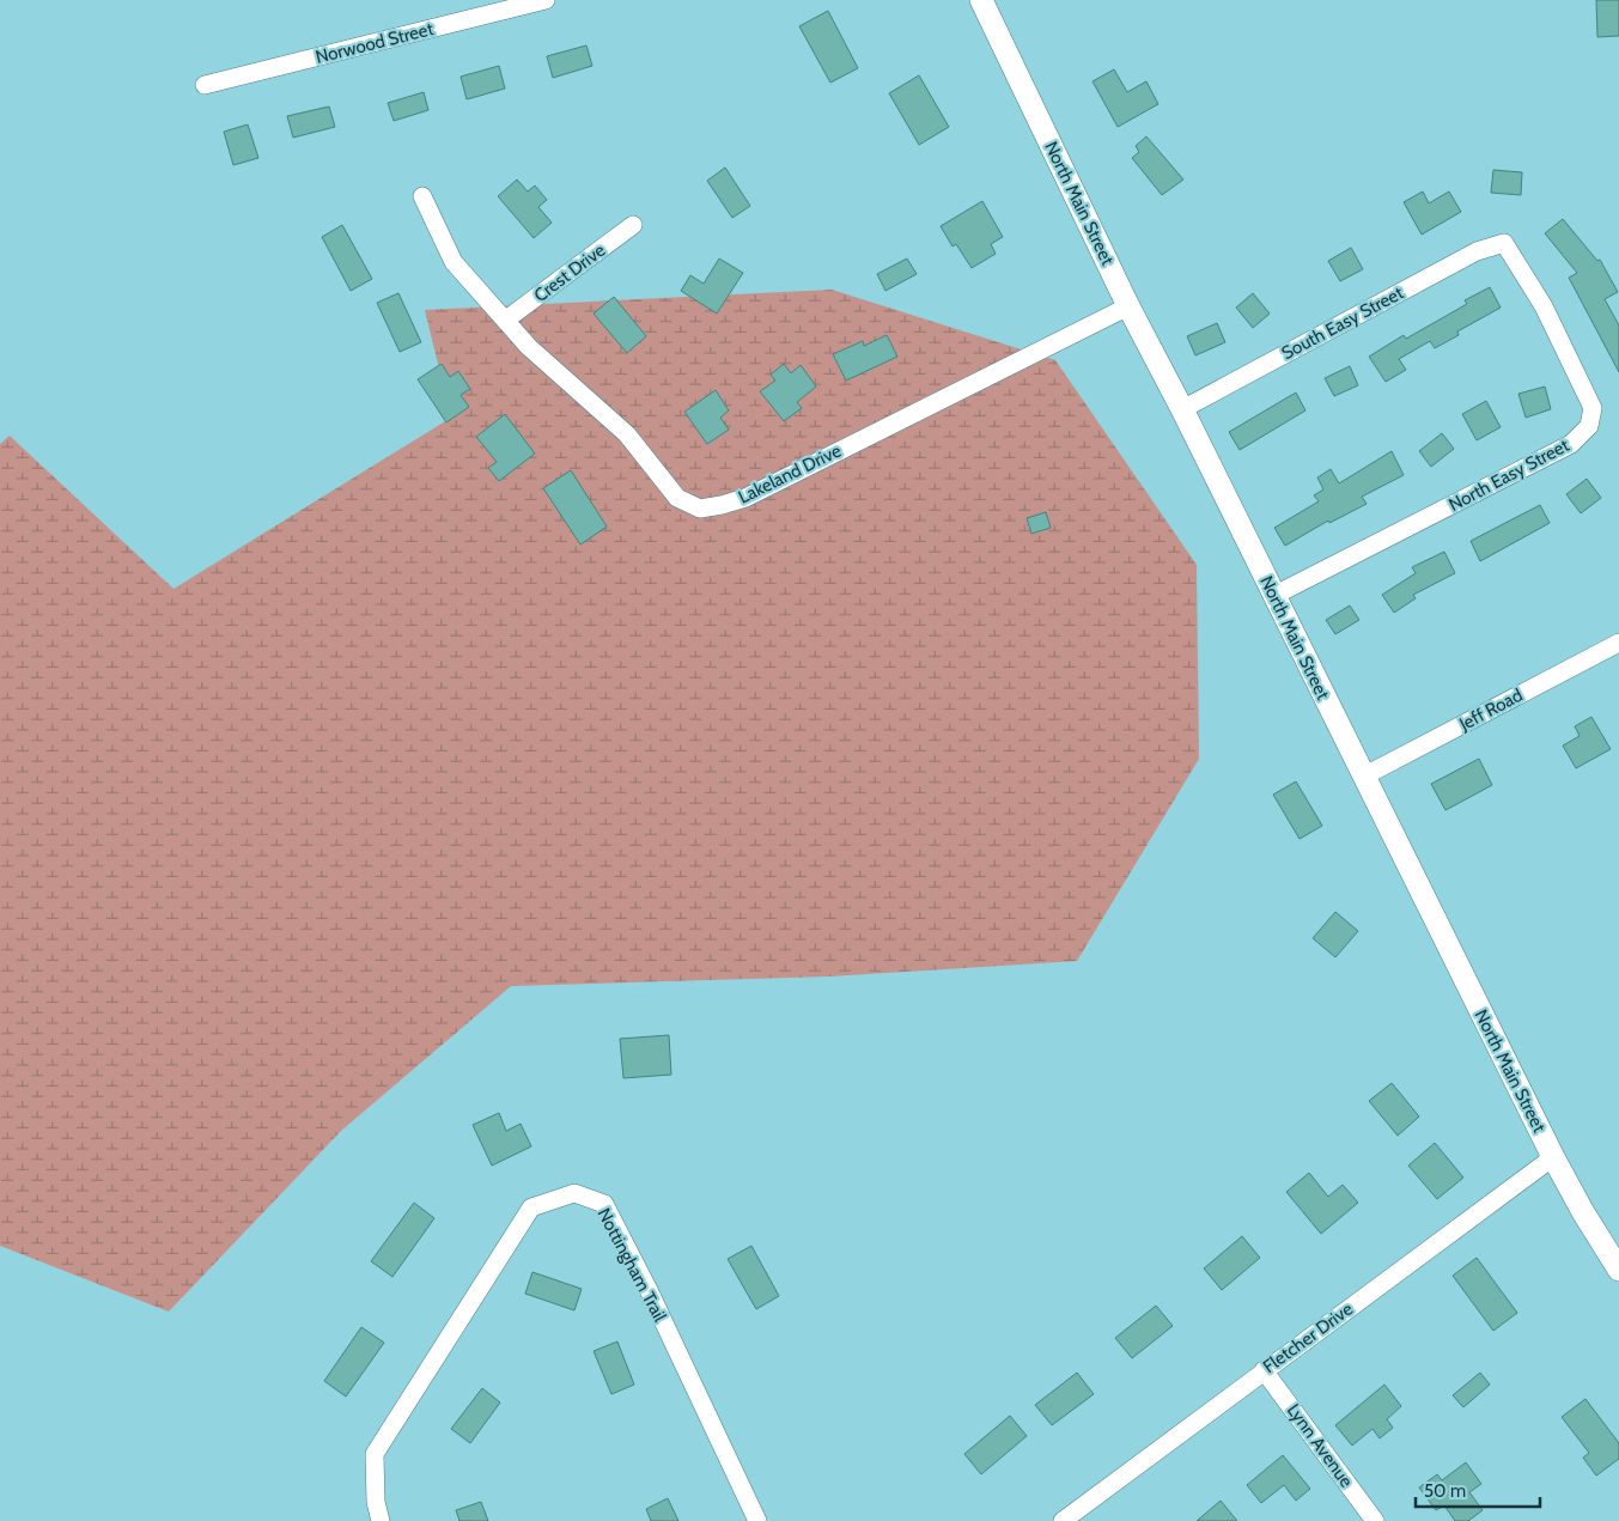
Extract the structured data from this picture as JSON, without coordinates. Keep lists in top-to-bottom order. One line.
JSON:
{"streets":{"street":["Norwood Street","North Main Street","Crest Drive","South Easy Street","Lakeland Drive","North Easy Street","Jeff Road","Nottingham Trail","Fletcher Drive","Lynn Avenue"]},"crossings":[["North Main Street","South Easy Street"],["North Main Street","Lakeland Drive"],["North Main Street","North Easy Street"],["North Main Street","Jeff Road"],["North Main Street","Fletcher Drive"],["Crest Drive","Lakeland Drive"],["South Easy Street","North Easy Street"],["Fletcher Drive","Lynn Avenue"]],"scale_bar":"50 m"}
